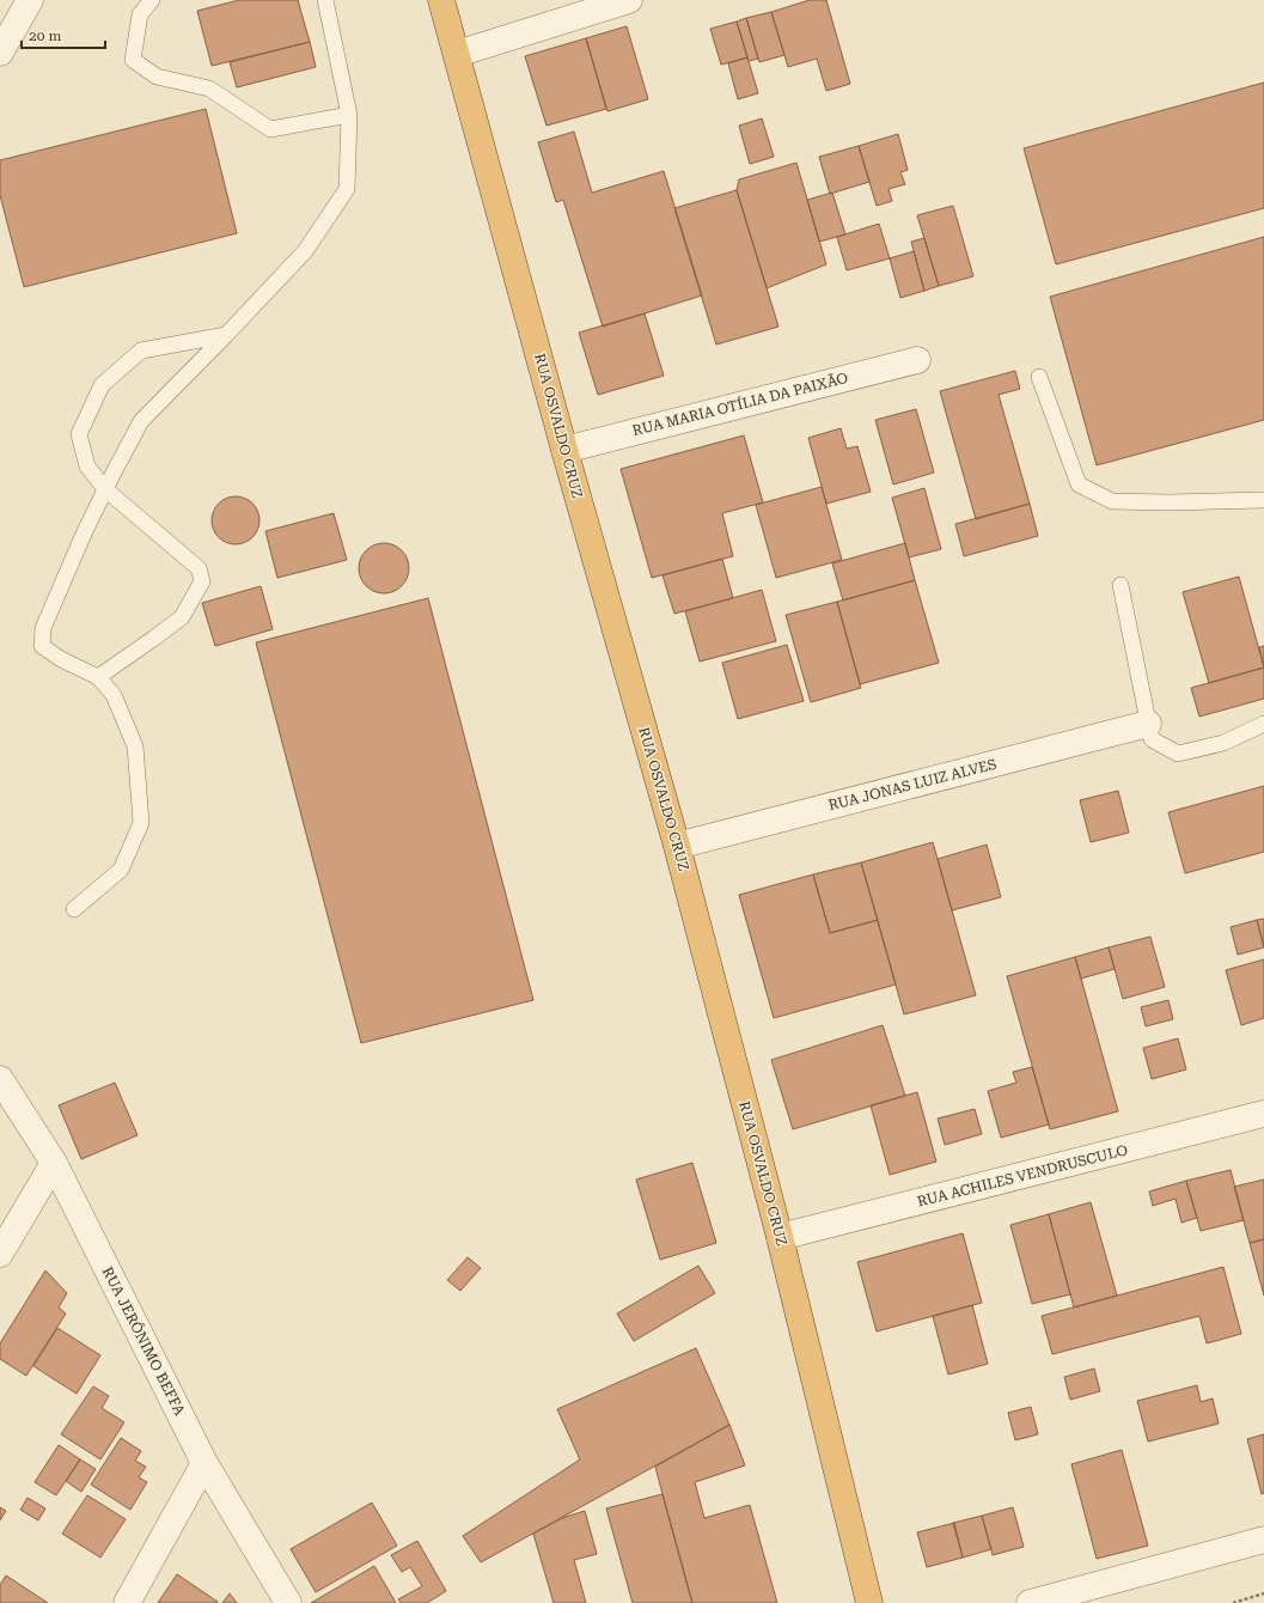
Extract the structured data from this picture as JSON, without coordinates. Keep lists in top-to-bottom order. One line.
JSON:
{"streets":{"highway":["RUA OSVALDO CRUZ"],"street":["RUA MARIA OTÍLIA DA PAIXÃO","RUA JONAS LUIZ ALVES","RUA ACHILES VENDRUSCULO","RUA JERÔNIMO BEFFA"]},"crossings":[["RUA MARIA OTÍLIA DA PAIXÃO","RUA OSVALDO CRUZ"],["RUA OSVALDO CRUZ","RUA JONAS LUIZ ALVES"],["RUA OSVALDO CRUZ","RUA ACHILES VENDRUSCULO"]],"scale_bar":"20 m"}
